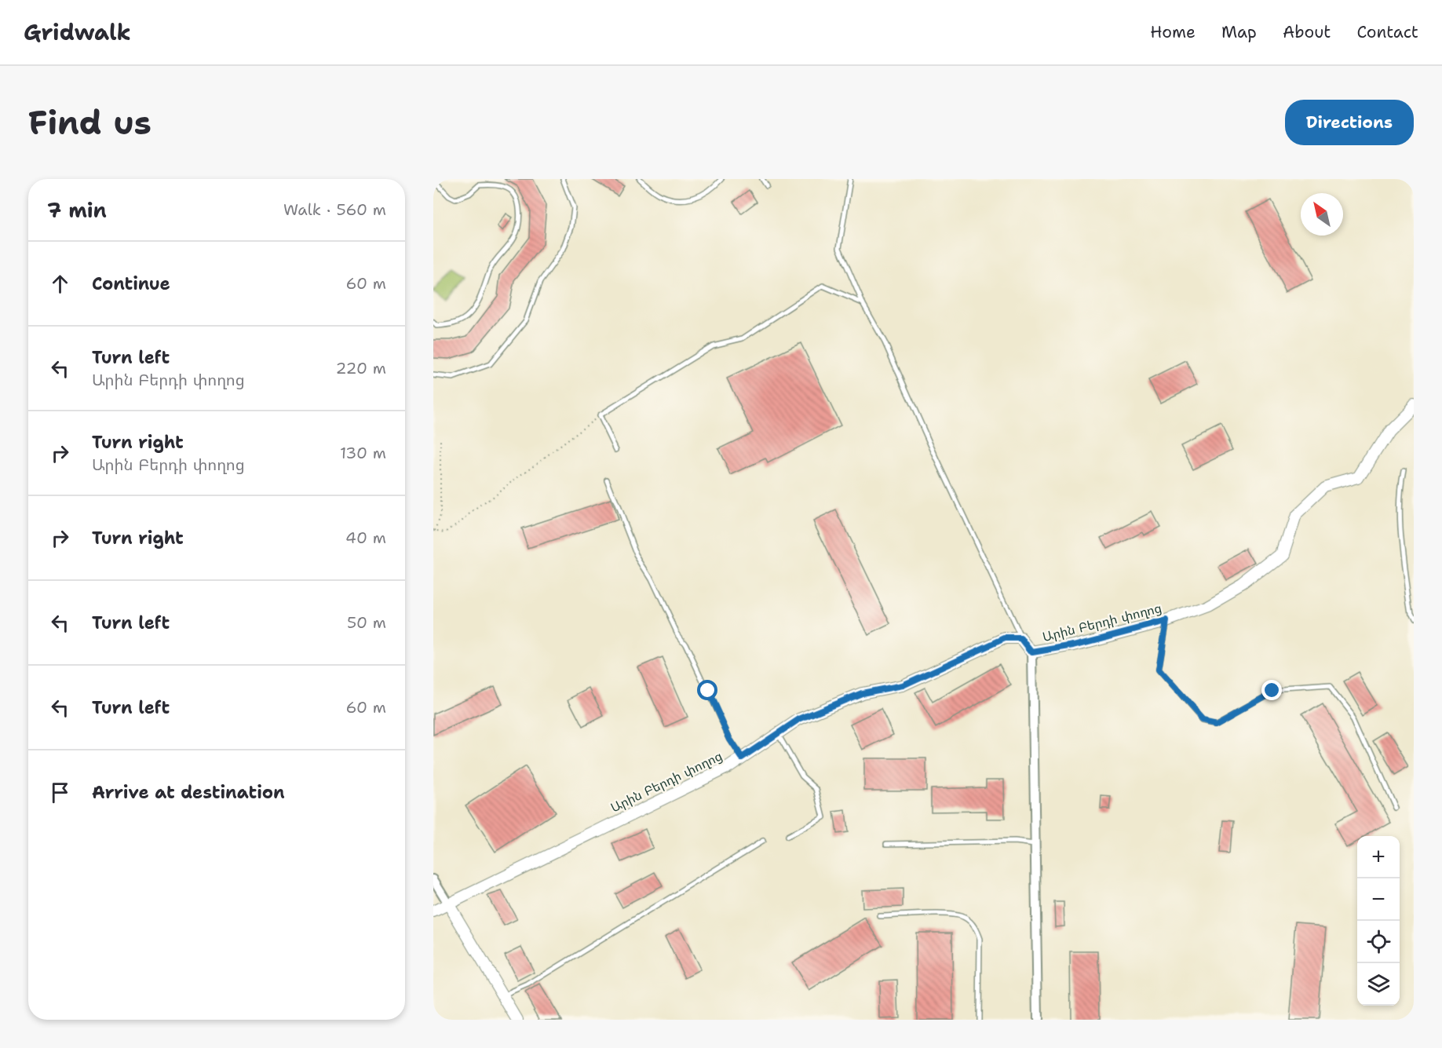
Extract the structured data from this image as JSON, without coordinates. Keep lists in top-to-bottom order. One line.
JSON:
{"streets":{"street":["Արին Բերդի փողոց"]},"north":"top left","page":{"header":"Gridwalk","nav":["Home","Map","About","Contact"],"buttons":"Directions","title":"Find us","heading":["7 min","Walk · 560 m"],"list":[["Continue","60 m"],["Turn left","Արին Բերդի փողոց","220 m"],["Turn right","Արին Բերդի փողոց","130 m"],["Turn right","40 m"],["Turn left","50 m"],["Turn left","60 m"],"Arrive at destination"],"map_buttons":["+","−"]}}
